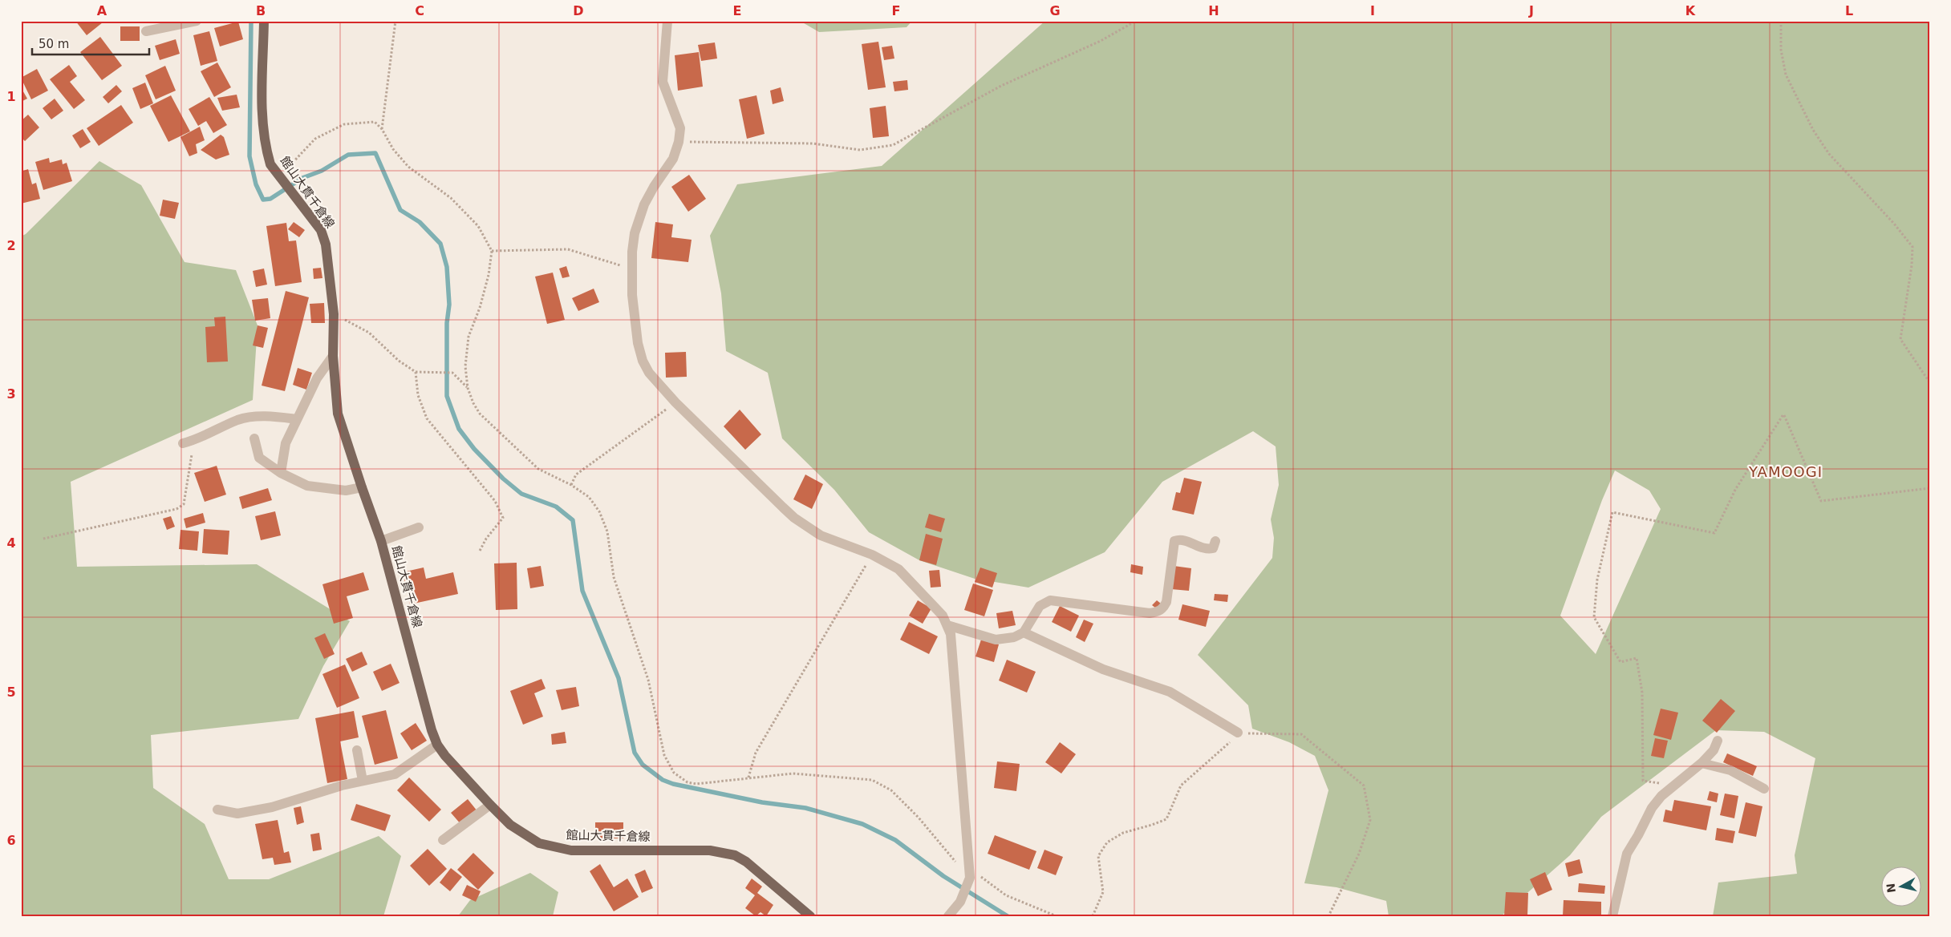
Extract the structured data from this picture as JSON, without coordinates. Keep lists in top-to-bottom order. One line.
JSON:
{"streets":{"main road":["館山大貫千倉線"]},"districts":["YAMOOGI"],"scale_bar":"50 m","north":"left","grid":{"columns":["A","B","C","D","E","F","G","H","I","J","K","L"],"rows":["1","2","3","4","5","6"]}}
